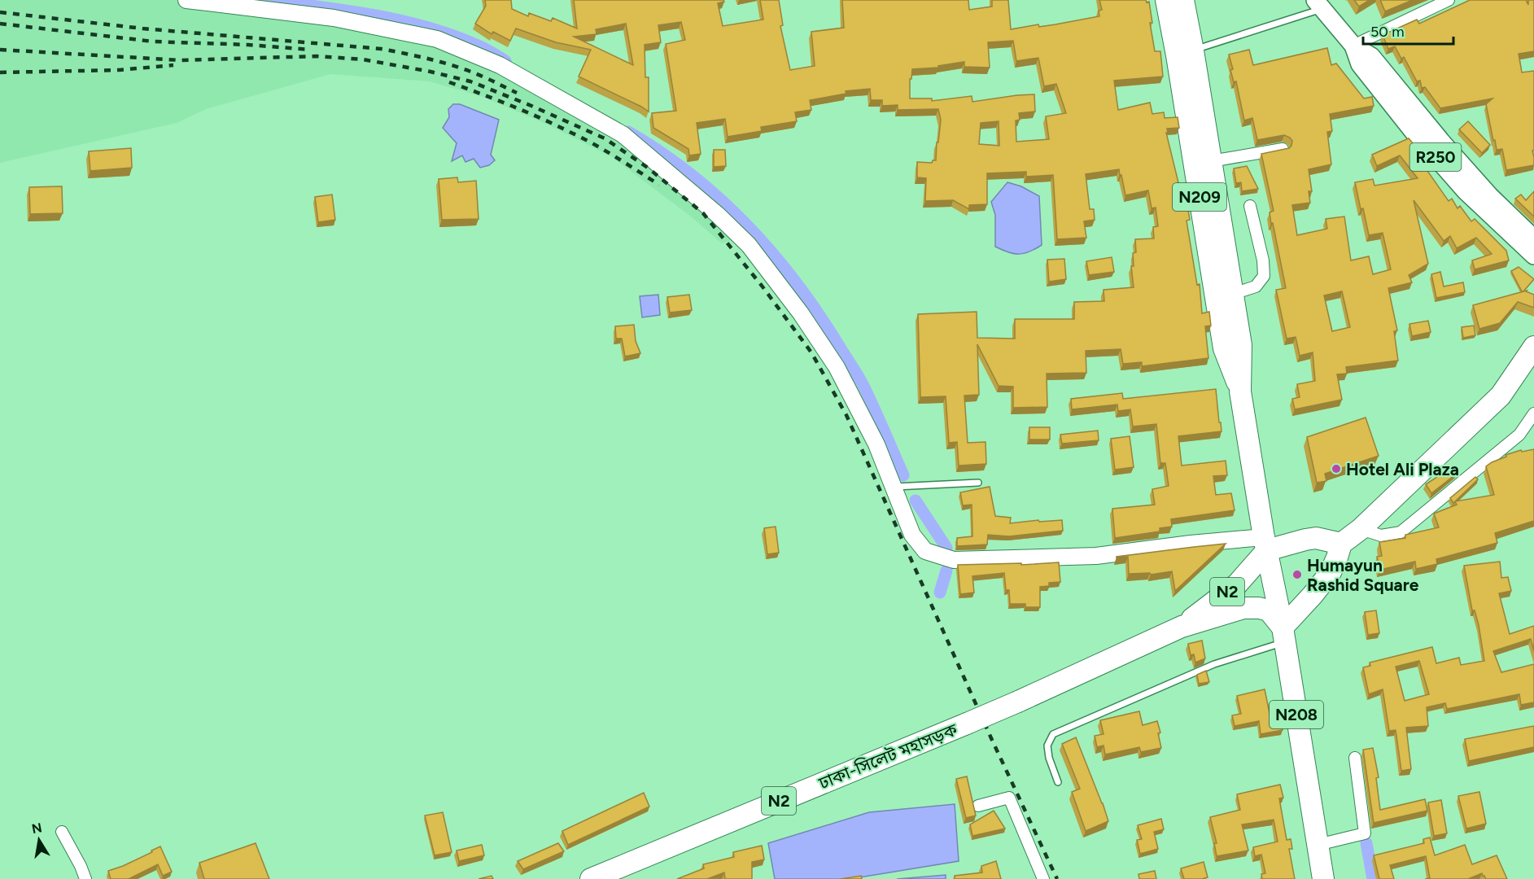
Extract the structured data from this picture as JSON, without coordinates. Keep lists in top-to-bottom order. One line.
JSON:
{"streets":{"highway":["N209","N2","N208","ঢাকা-সিলেট মহাসড়ক"],"main road":["R250"]},"crossings":[["N209","N208"],["N209","ঢাকা-সিলেট মহাসড়ক"],["N208","ঢাকা-সিলেট মহাসড়ক"]],"places":["Hotel Ali Plaza","Humayun Rashid Square"],"scale_bar":"50 m","north":"top"}
